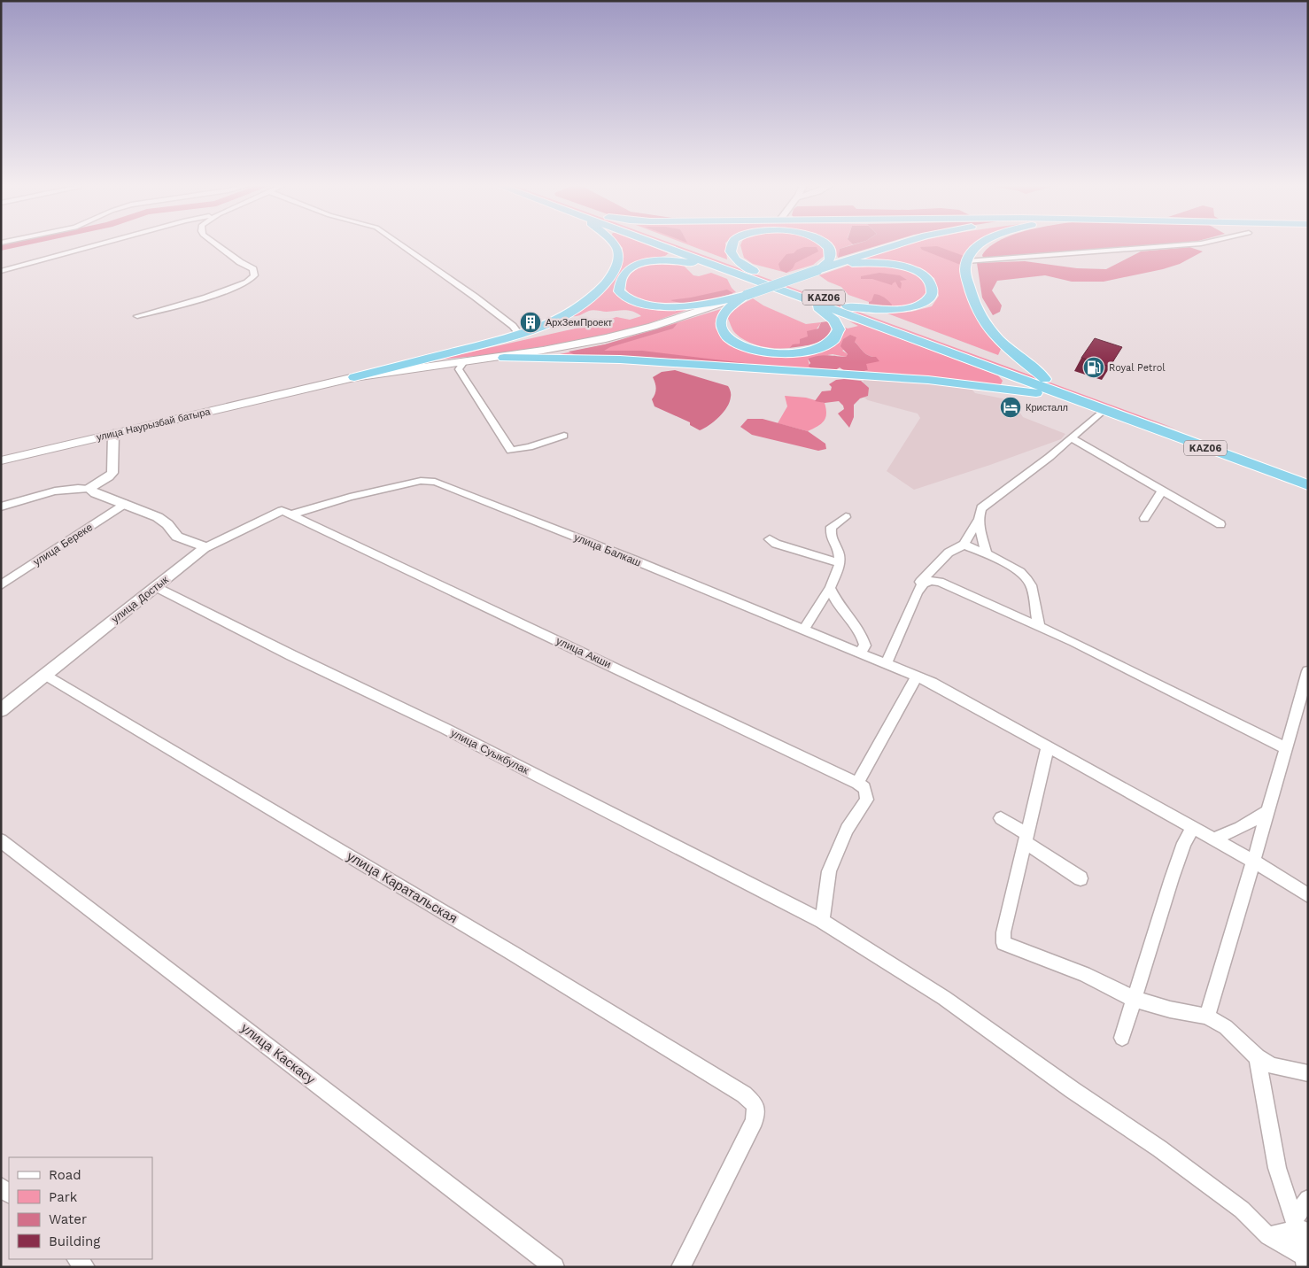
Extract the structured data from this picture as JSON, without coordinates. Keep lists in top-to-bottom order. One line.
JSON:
{"streets":{"highway":["KАZ06"],"main road":["улица Наурызбай батыра"],"street":["улица Береке","улица Балкаш","улица Достык","улица Акши","улица Суыкбулак","улица Каратальская","улица Каскасу"]},"crossings":[["улица Балкаш","улица Достык"],["улица Балкаш","улица Акши"],["улица Достык","улица Акши"],["улица Достык","улица Суыкбулак"],["улица Достык","улица Каратальская"]],"places":{"building":["АрхЗемПроект"],"fuel station":["Royal Petrol"],"hotel":["Кристалл"]},"legend":["Road","Park","Water","Building"]}
